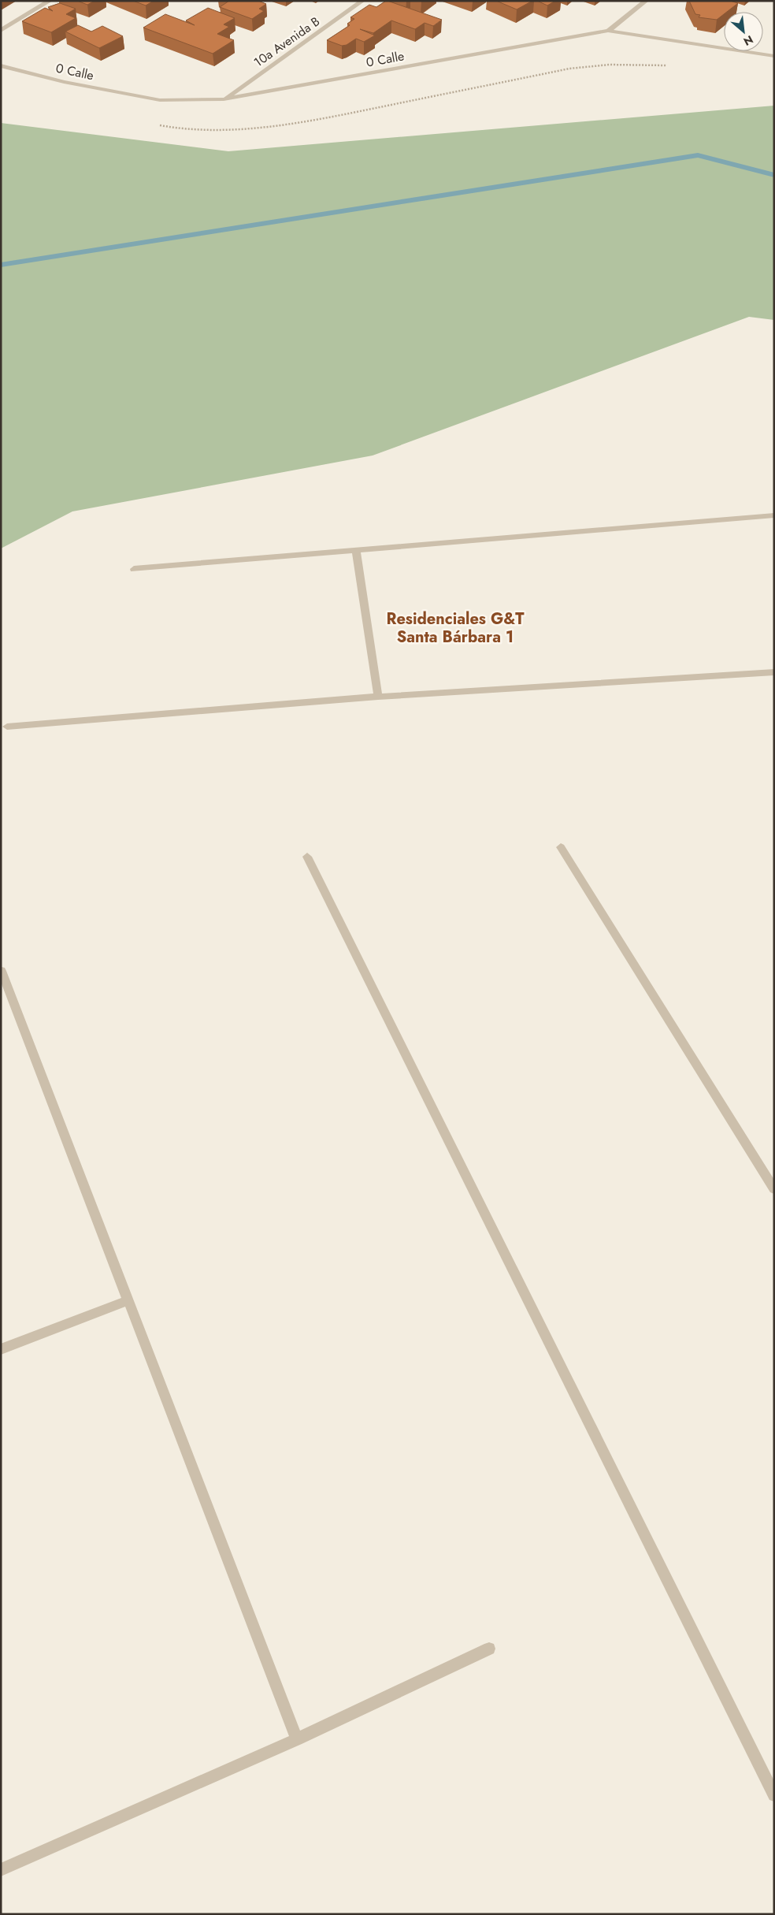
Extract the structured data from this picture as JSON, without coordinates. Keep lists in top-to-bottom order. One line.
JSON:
{"streets":{"street":["10a Avenida B","0 Calle"]},"crossings":[["10a Avenida B","0 Calle"]],"districts":["Residenciales G&T Santa Bárbara 1"],"north":"bottom right"}
